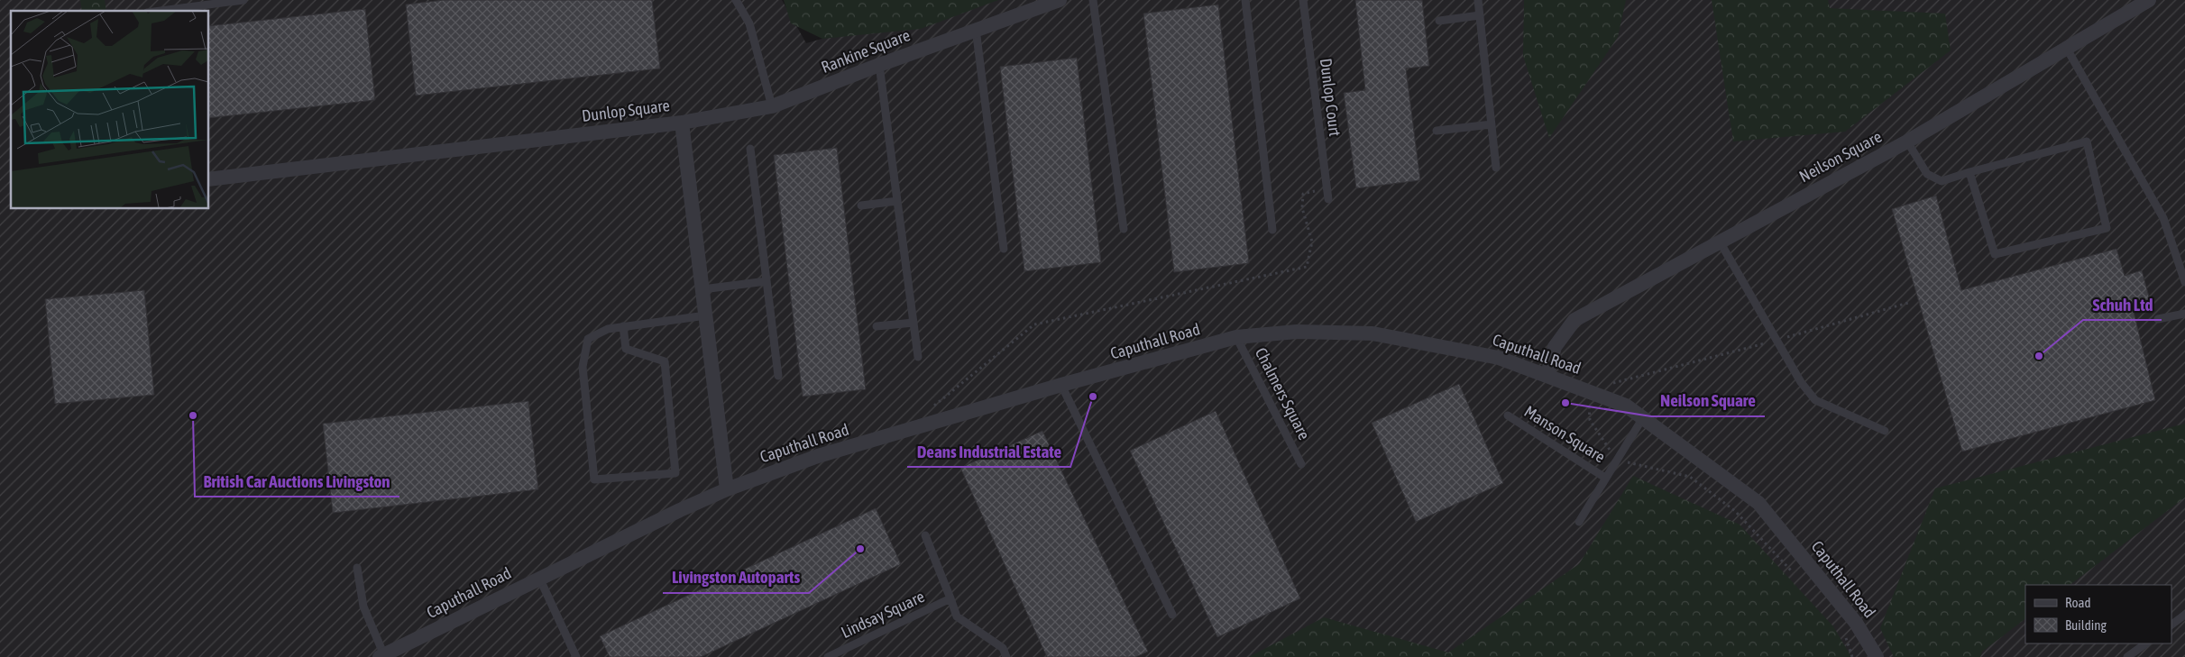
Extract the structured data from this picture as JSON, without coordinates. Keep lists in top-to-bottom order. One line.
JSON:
{"streets":{"street":["Rankine Square","Dunlop Square","Neilson Square","Caputhall Road"],"lane":["Dunlop Court","Chalmers Square","Manson Square","Lindsay Square"]},"crossings":[["Rankine Square","Dunlop Square"],["Dunlop Square","Caputhall Road"],["Neilson Square","Caputhall Road"],["Caputhall Road","Chalmers Square"],["Caputhall Road","Manson Square"]],"places":["Schuh Ltd","Deans Industrial Estate","Neilson Square","British Car Auctions Livingston","Livingston Autoparts"],"legend":["Road","Building"]}
